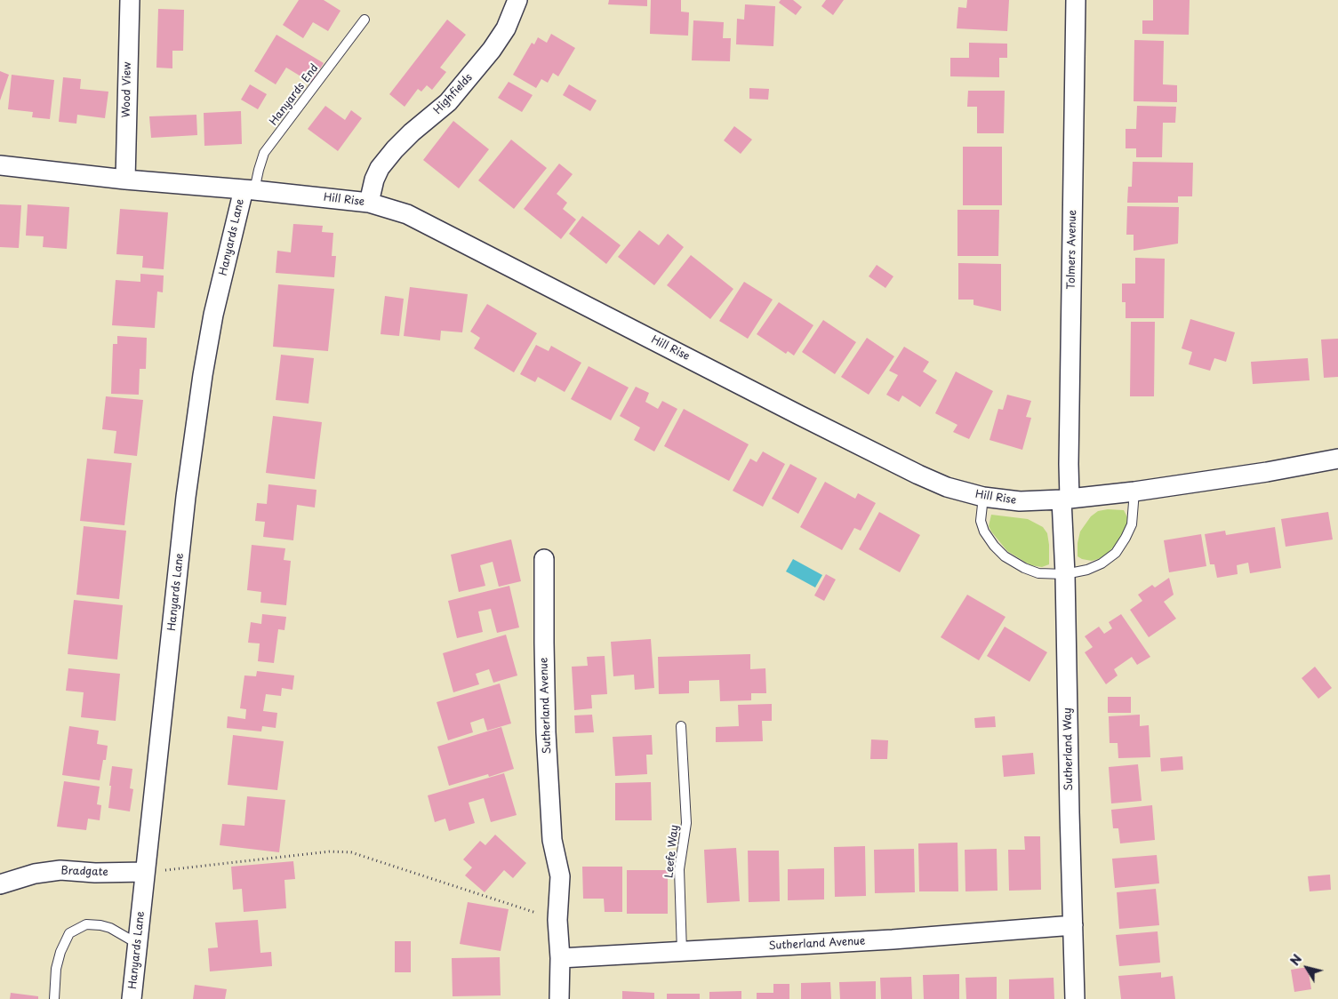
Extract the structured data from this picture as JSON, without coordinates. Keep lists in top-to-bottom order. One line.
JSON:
{"streets":{"street":["Wood View","Highfields","Hill Rise","Hanyards Lane","Tolmers Avenue","Sutherland Avenue","Sutherland Way","Bradgate"],"lane":["Hanyards End","Leefe Way"]},"crossings":[["Wood View","Hill Rise"],["Highfields","Hill Rise"],["Hanyards End","Hill Rise"],["Hanyards End","Hanyards Lane"],["Hill Rise","Hanyards Lane"],["Hill Rise","Tolmers Avenue"],["Hill Rise","Sutherland Way"],["Hanyards Lane","Bradgate"],["Tolmers Avenue","Sutherland Way"],["Sutherland Avenue","Sutherland Way"],["Sutherland Avenue","Leefe Way"]],"north":"top left"}
